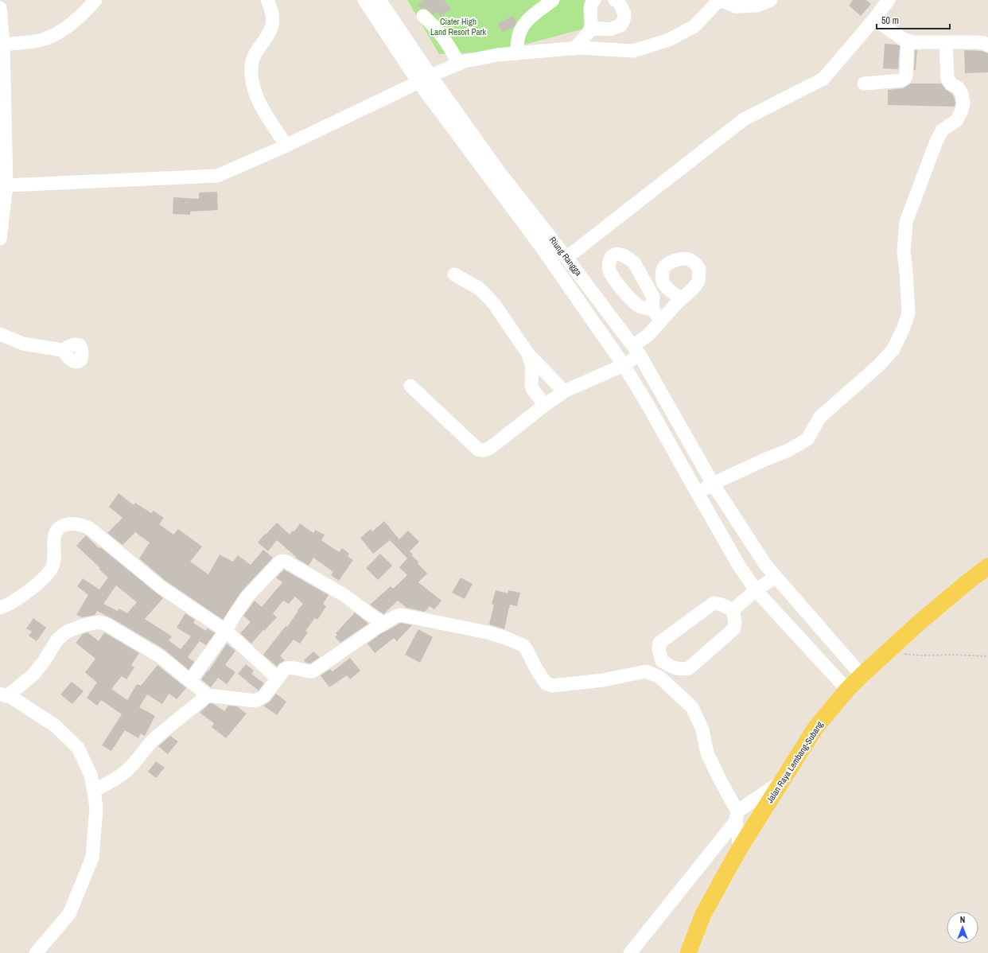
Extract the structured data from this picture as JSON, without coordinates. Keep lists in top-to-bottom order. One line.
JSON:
{"streets":{"main road":["Jalan Raya Lembang-Subang"],"street":["Riung Rangga"]},"crossings":[["Riung Rangga","Jalan Raya Lembang-Subang"]],"parks":["Ciater High Land Resort Park"],"scale_bar":"50 m","north":"top"}
